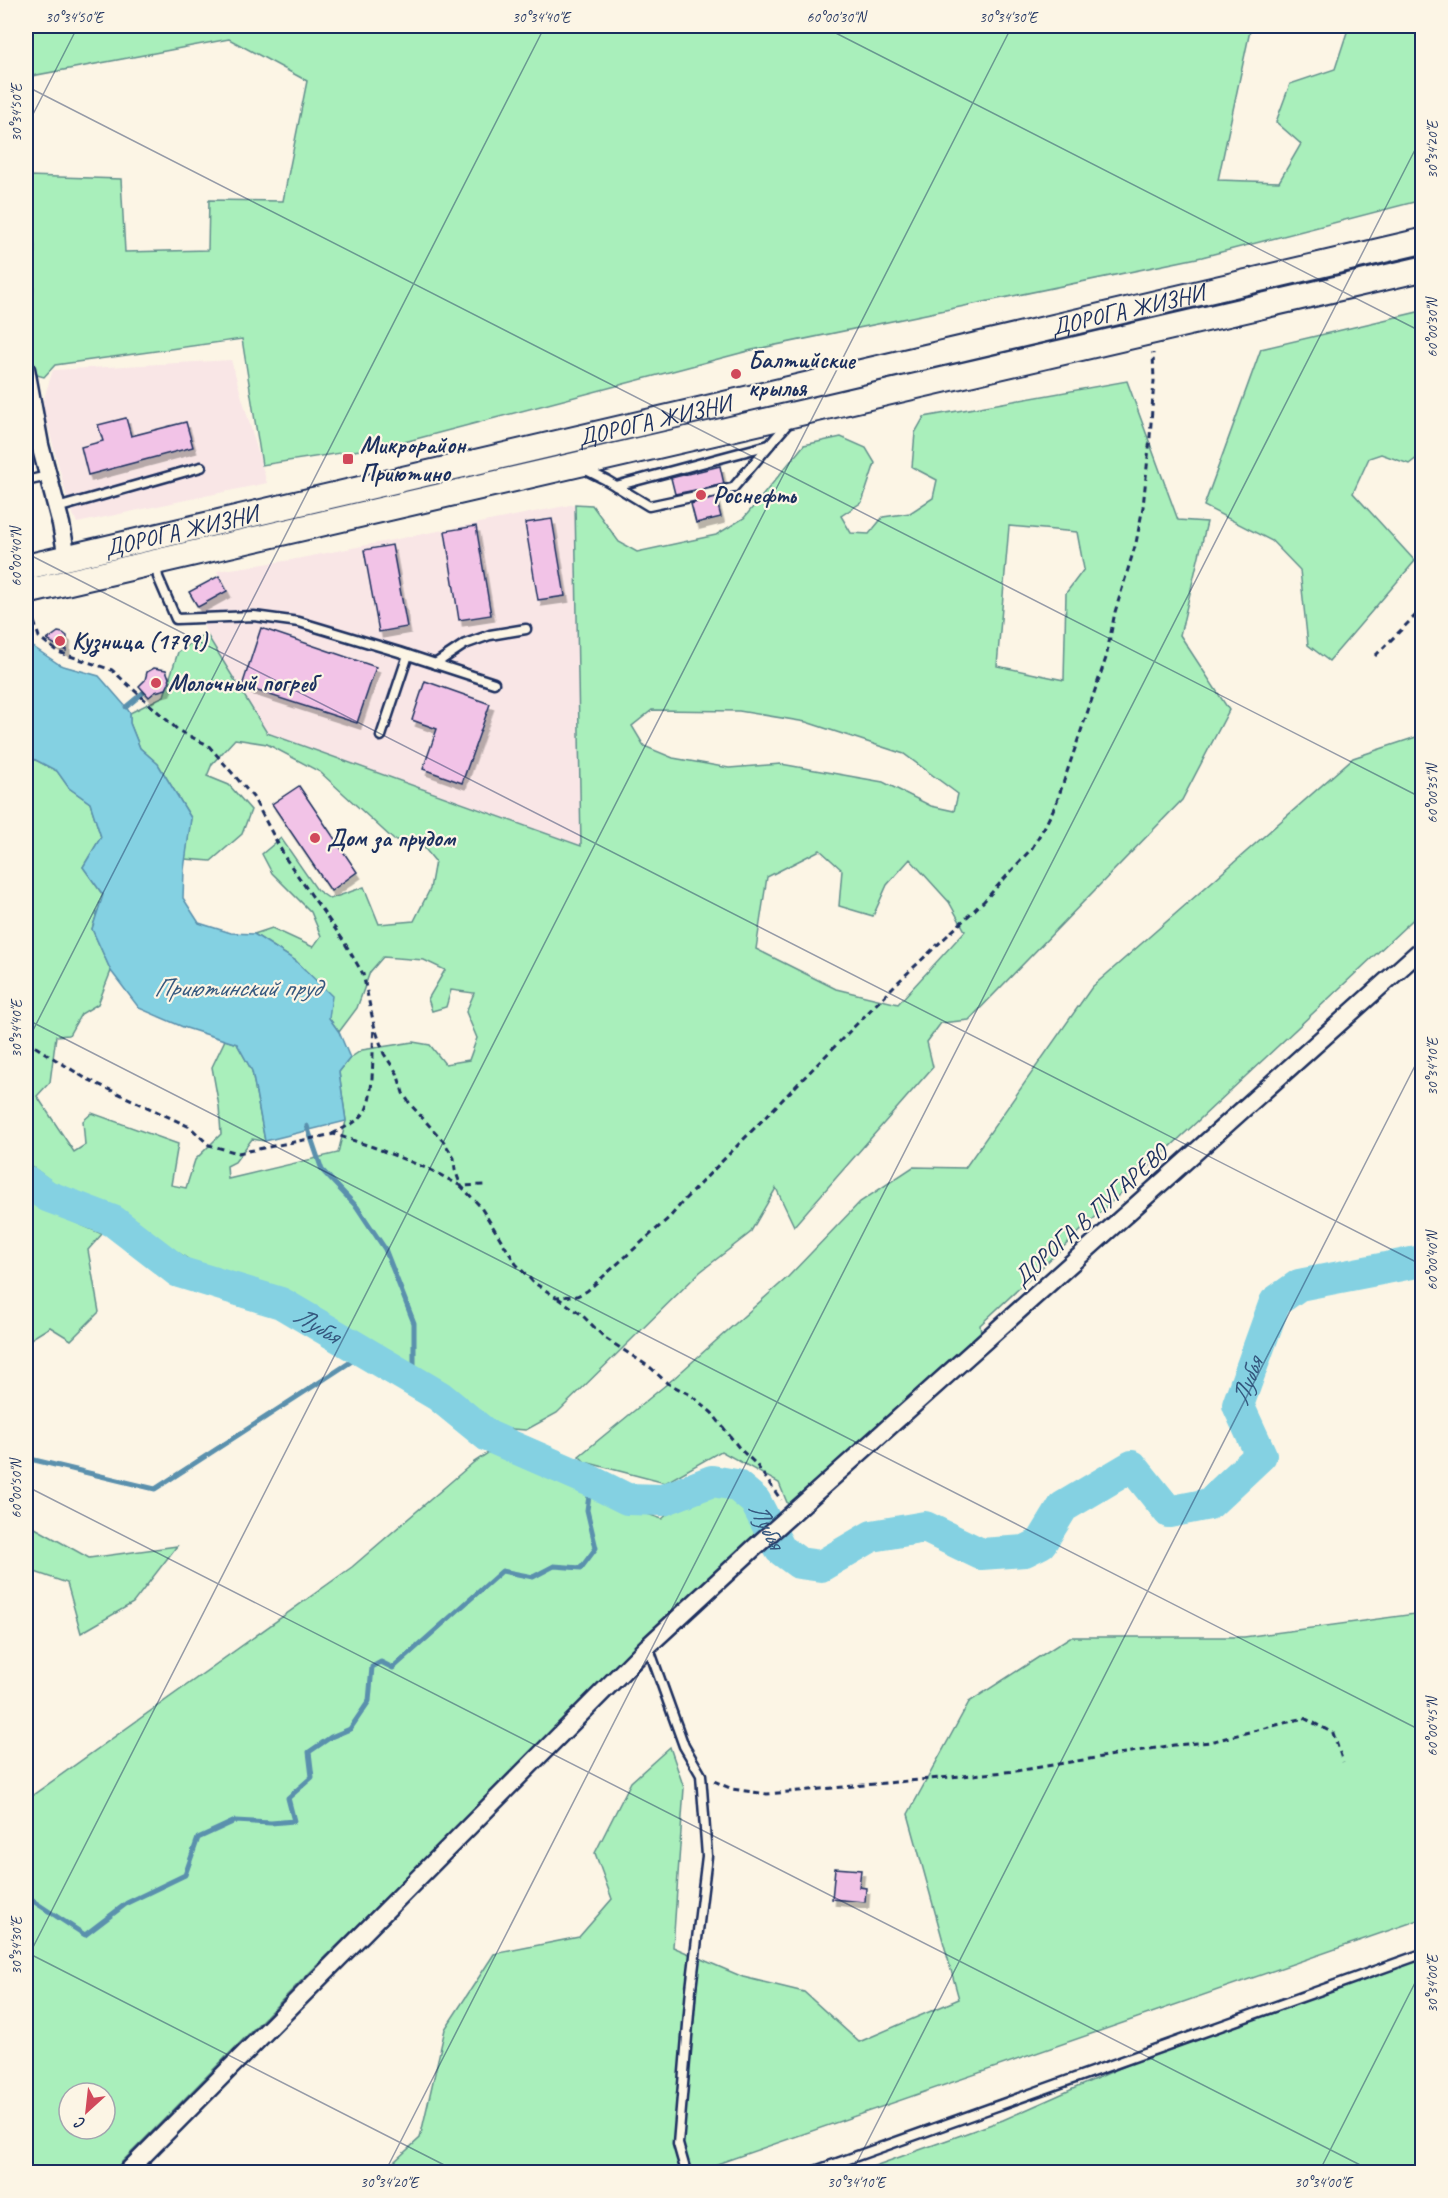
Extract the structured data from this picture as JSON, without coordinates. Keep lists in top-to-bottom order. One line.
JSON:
{"streets":{"main road":["ДОРОГА ЖИЗНИ"],"street":["ДОРОГА В ПУГАРЕВО"]},"water":["Приютинский пруд","Лубья"],"places":{"other":["Балтийские крылья","Роснефть","Кузница (1799)","Молочный погреб","Дом за прудом"],"transit":["Микрорайон Приютино"]},"north":"bottom left","coordinates":["30°34'50\"E","30°34'40\"E","60°00'30\"N","30°34'30\"E","30°34'20\"E","60°00'40\"N","60°00'35\"N","30°34'10\"E","60°00'50\"N","60°00'45\"N","30°34'00\"E"]}
